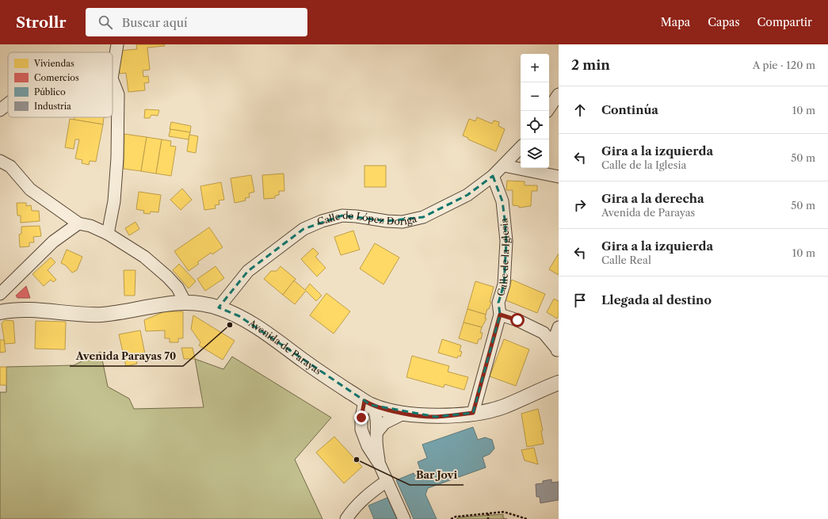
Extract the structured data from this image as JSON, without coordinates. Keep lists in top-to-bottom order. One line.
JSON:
{"streets":{"street":["Calle de López Doriga","Calle de la Iglesia","Avenida de Parayas"]},"crossings":[["Calle de López Doriga","Calle de la Iglesia"],["Calle de López Doriga","Avenida de Parayas"],["Calle de la Iglesia","Avenida de Parayas"]],"places":["Avenida Parayas 70","Bar Jovi"],"legend":["Viviendas","Comercios","Público","Industria"],"page":{"header":"Strollr","search":"Buscar aquí","nav":["Mapa","Capas","Compartir"],"heading":["2 min","A pie · 120 m"],"map_buttons":["+","−"],"list":[["Continúa","10 m"],["Gira a la izquierda","Calle de la Iglesia","50 m"],["Gira a la derecha","Avenida de Parayas","50 m"],["Gira a la izquierda","Calle Real","10 m"],"Llegada al destino"]}}
